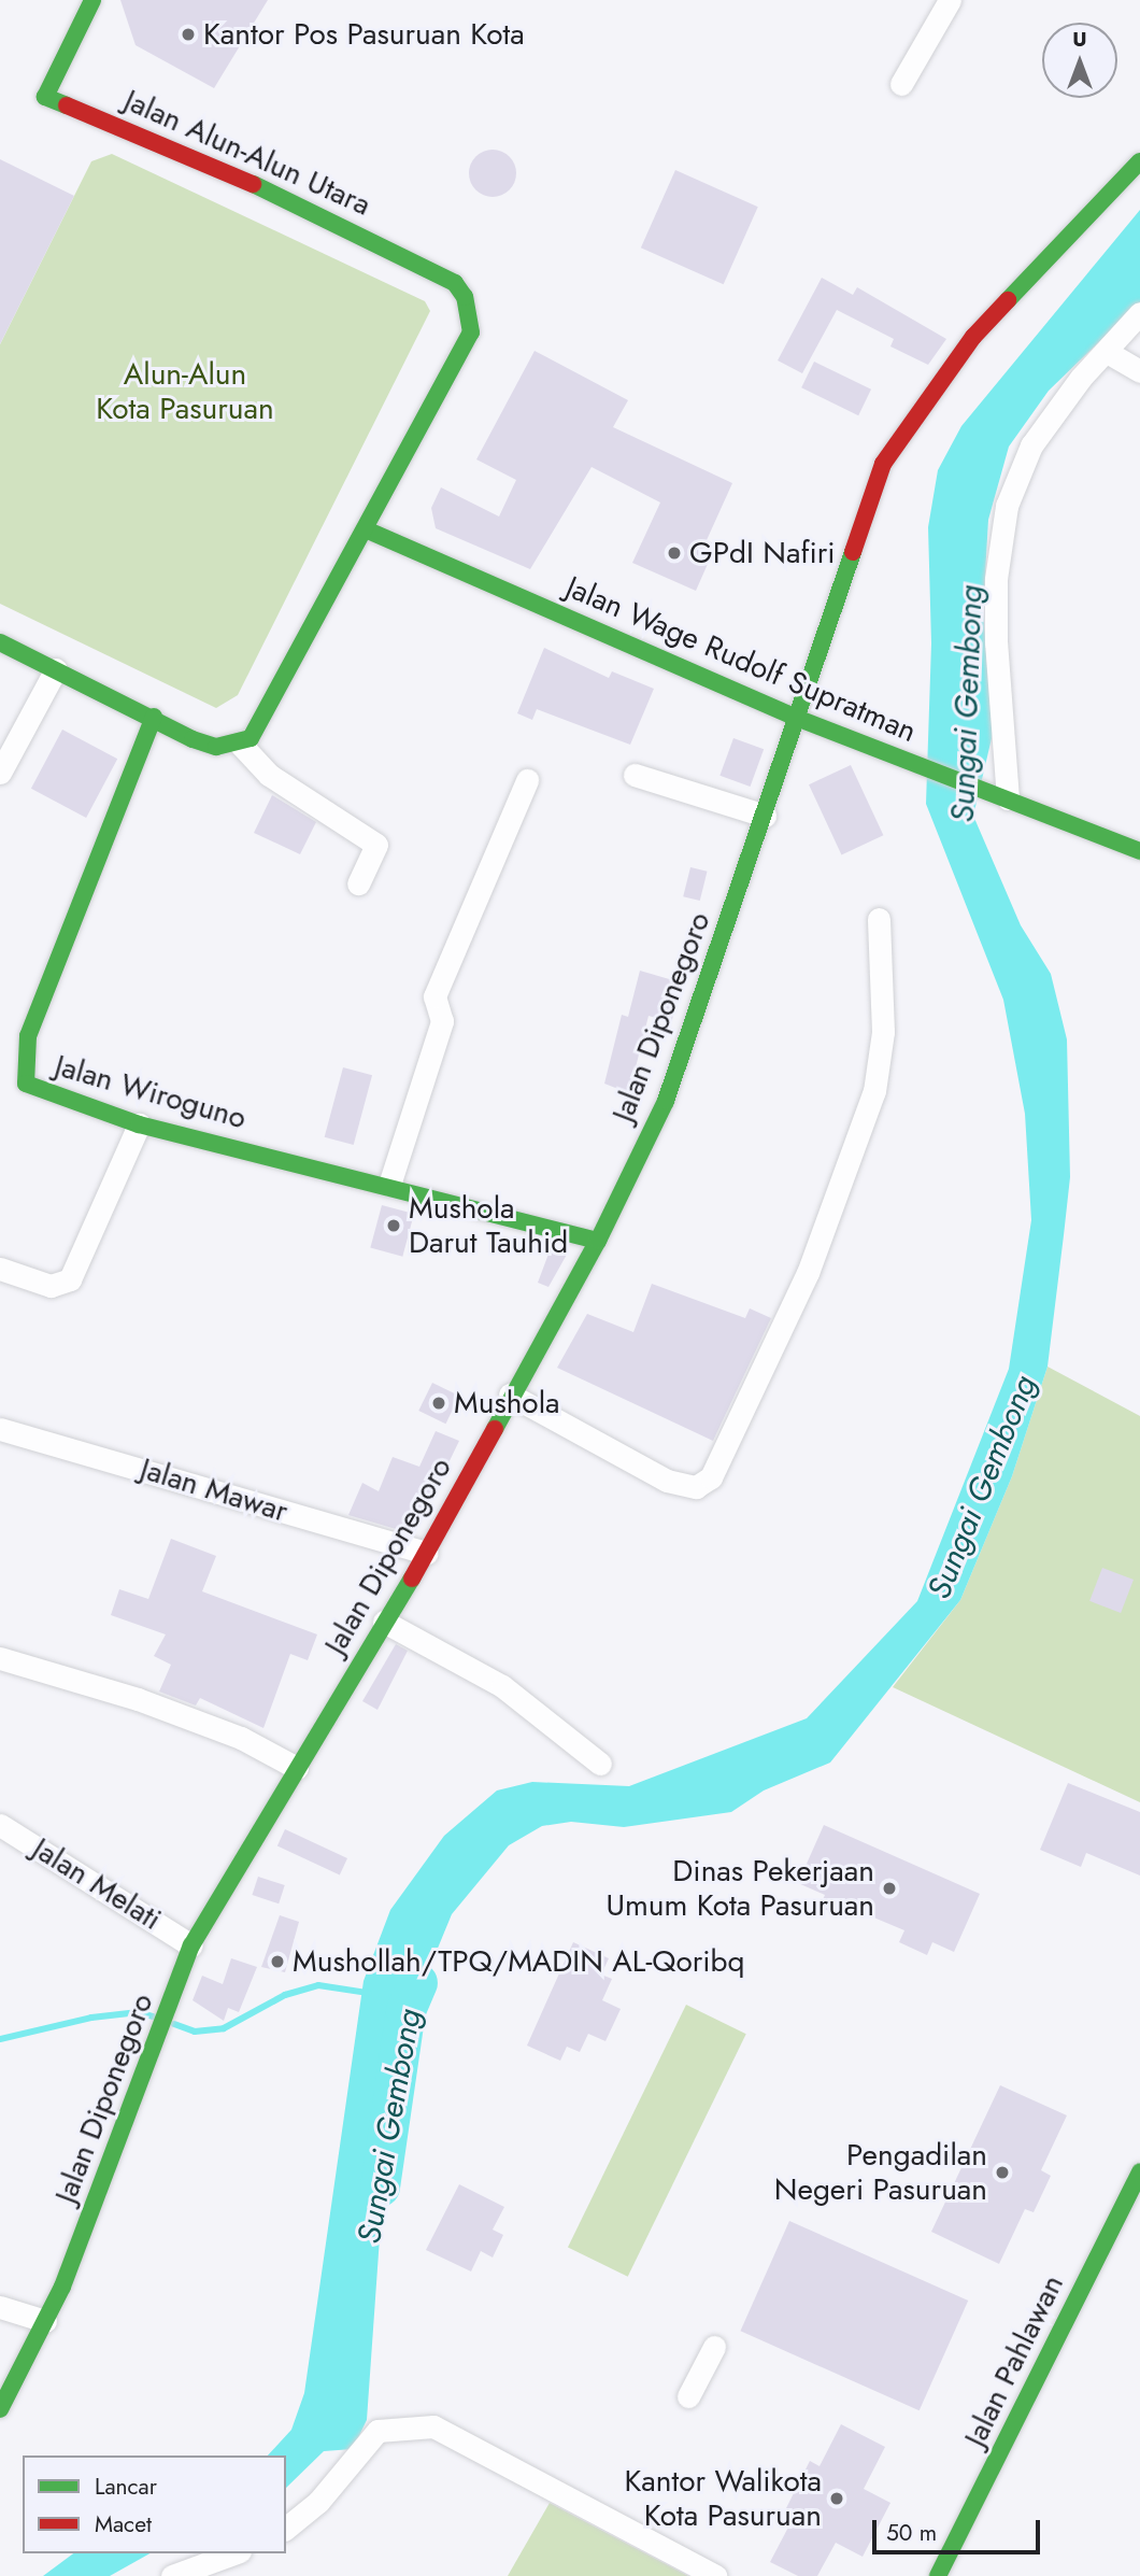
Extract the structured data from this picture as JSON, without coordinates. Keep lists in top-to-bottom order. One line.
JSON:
{"streets":{"main road":["Jalan Alun-Alun Utara","Jalan Wage Rudolf Supratman","Jalan Diponegoro","Jalan Wiroguno","Jalan Pahlawan"],"street":["Jalan Mawar","Jalan Melati"]},"crossings":[["Jalan Alun-Alun Utara","Jalan Wage Rudolf Supratman"],["Jalan Wage Rudolf Supratman","Jalan Diponegoro"],["Jalan Diponegoro","Jalan Wiroguno"],["Jalan Diponegoro","Jalan Mawar"],["Jalan Diponegoro","Jalan Melati"]],"water":["Sungai Gembong"],"parks":["Alun-Alun Kota Pasuruan"],"places":["Kantor Pos Pasuruan Kota","GPdI Nafiri","Mushola Darut Tauhid","Mushola","Dinas Pekerjaan Umum Kota Pasuruan","Mushollah/TPQ/MADIN AL-Qoribq","Pengadilan Negeri Pasuruan","Kantor Walikota Kota Pasuruan"],"legend":["Lancar","Macet"],"scale_bar":"50 m","north":"top"}
